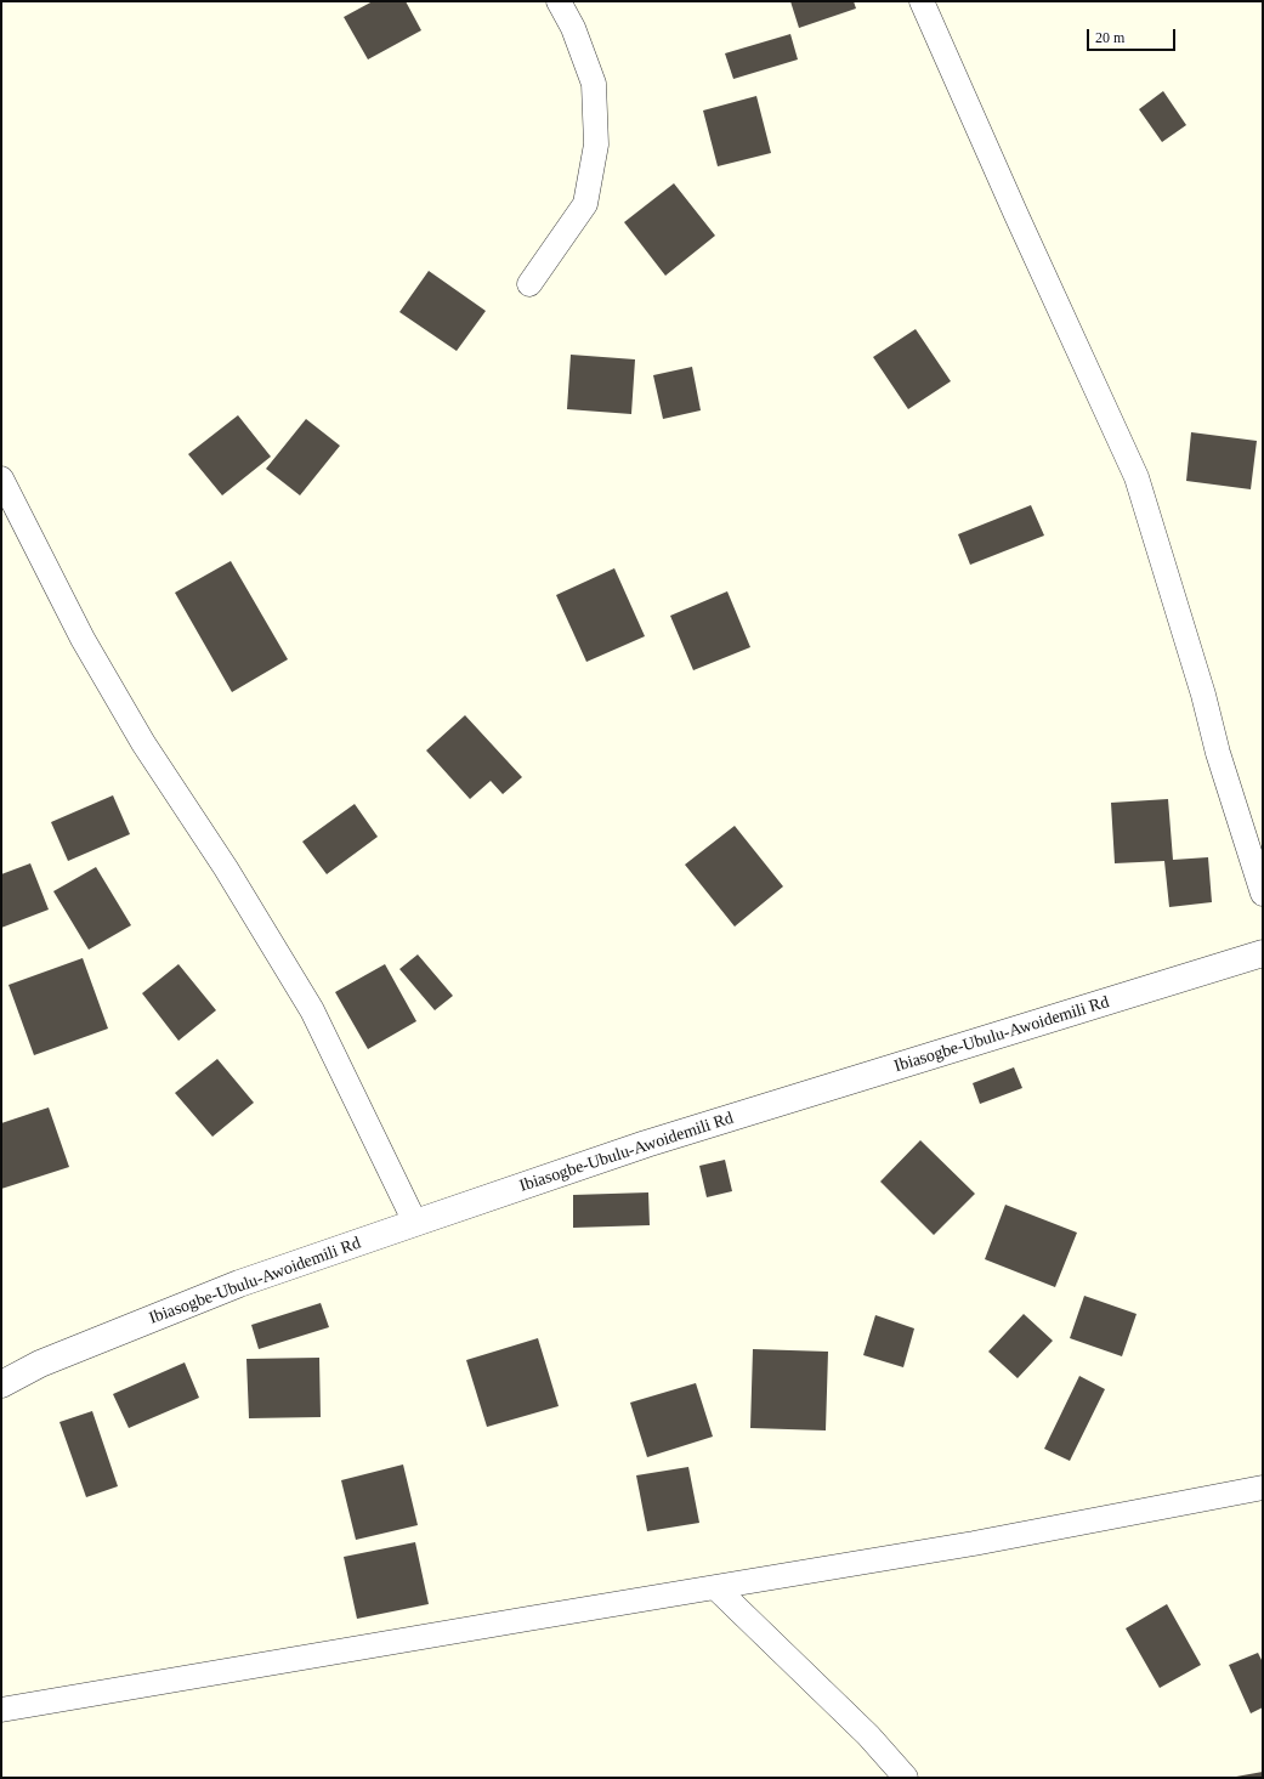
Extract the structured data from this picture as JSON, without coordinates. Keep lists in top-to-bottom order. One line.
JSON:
{"streets":{"street":["Ibiasogbe-Ubulu-Awoidemili Rd"]},"scale_bar":"20 m"}
